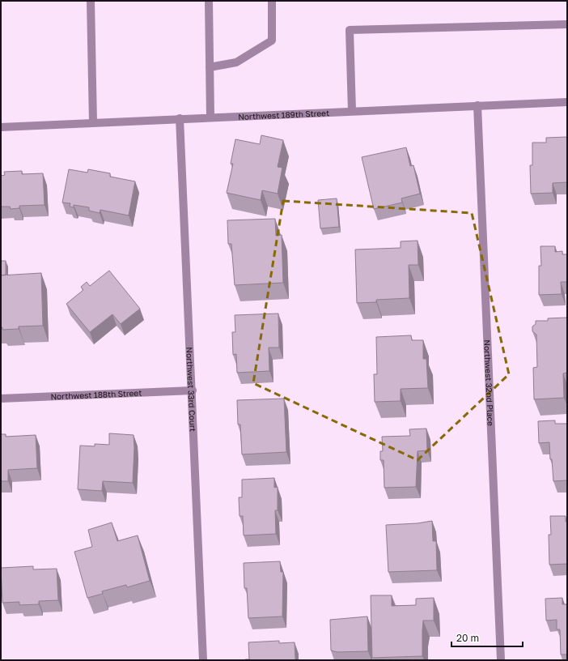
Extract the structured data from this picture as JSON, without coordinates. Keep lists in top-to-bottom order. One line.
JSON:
{"streets":{"street":["Northwest 189th Street","Northwest 32nd Place","Northwest 33rd Court","Northwest 188th Street"]},"crossings":[["Northwest 189th Street","Northwest 32nd Place"],["Northwest 189th Street","Northwest 33rd Court"],["Northwest 33rd Court","Northwest 188th Street"]],"scale_bar":"20 m"}
